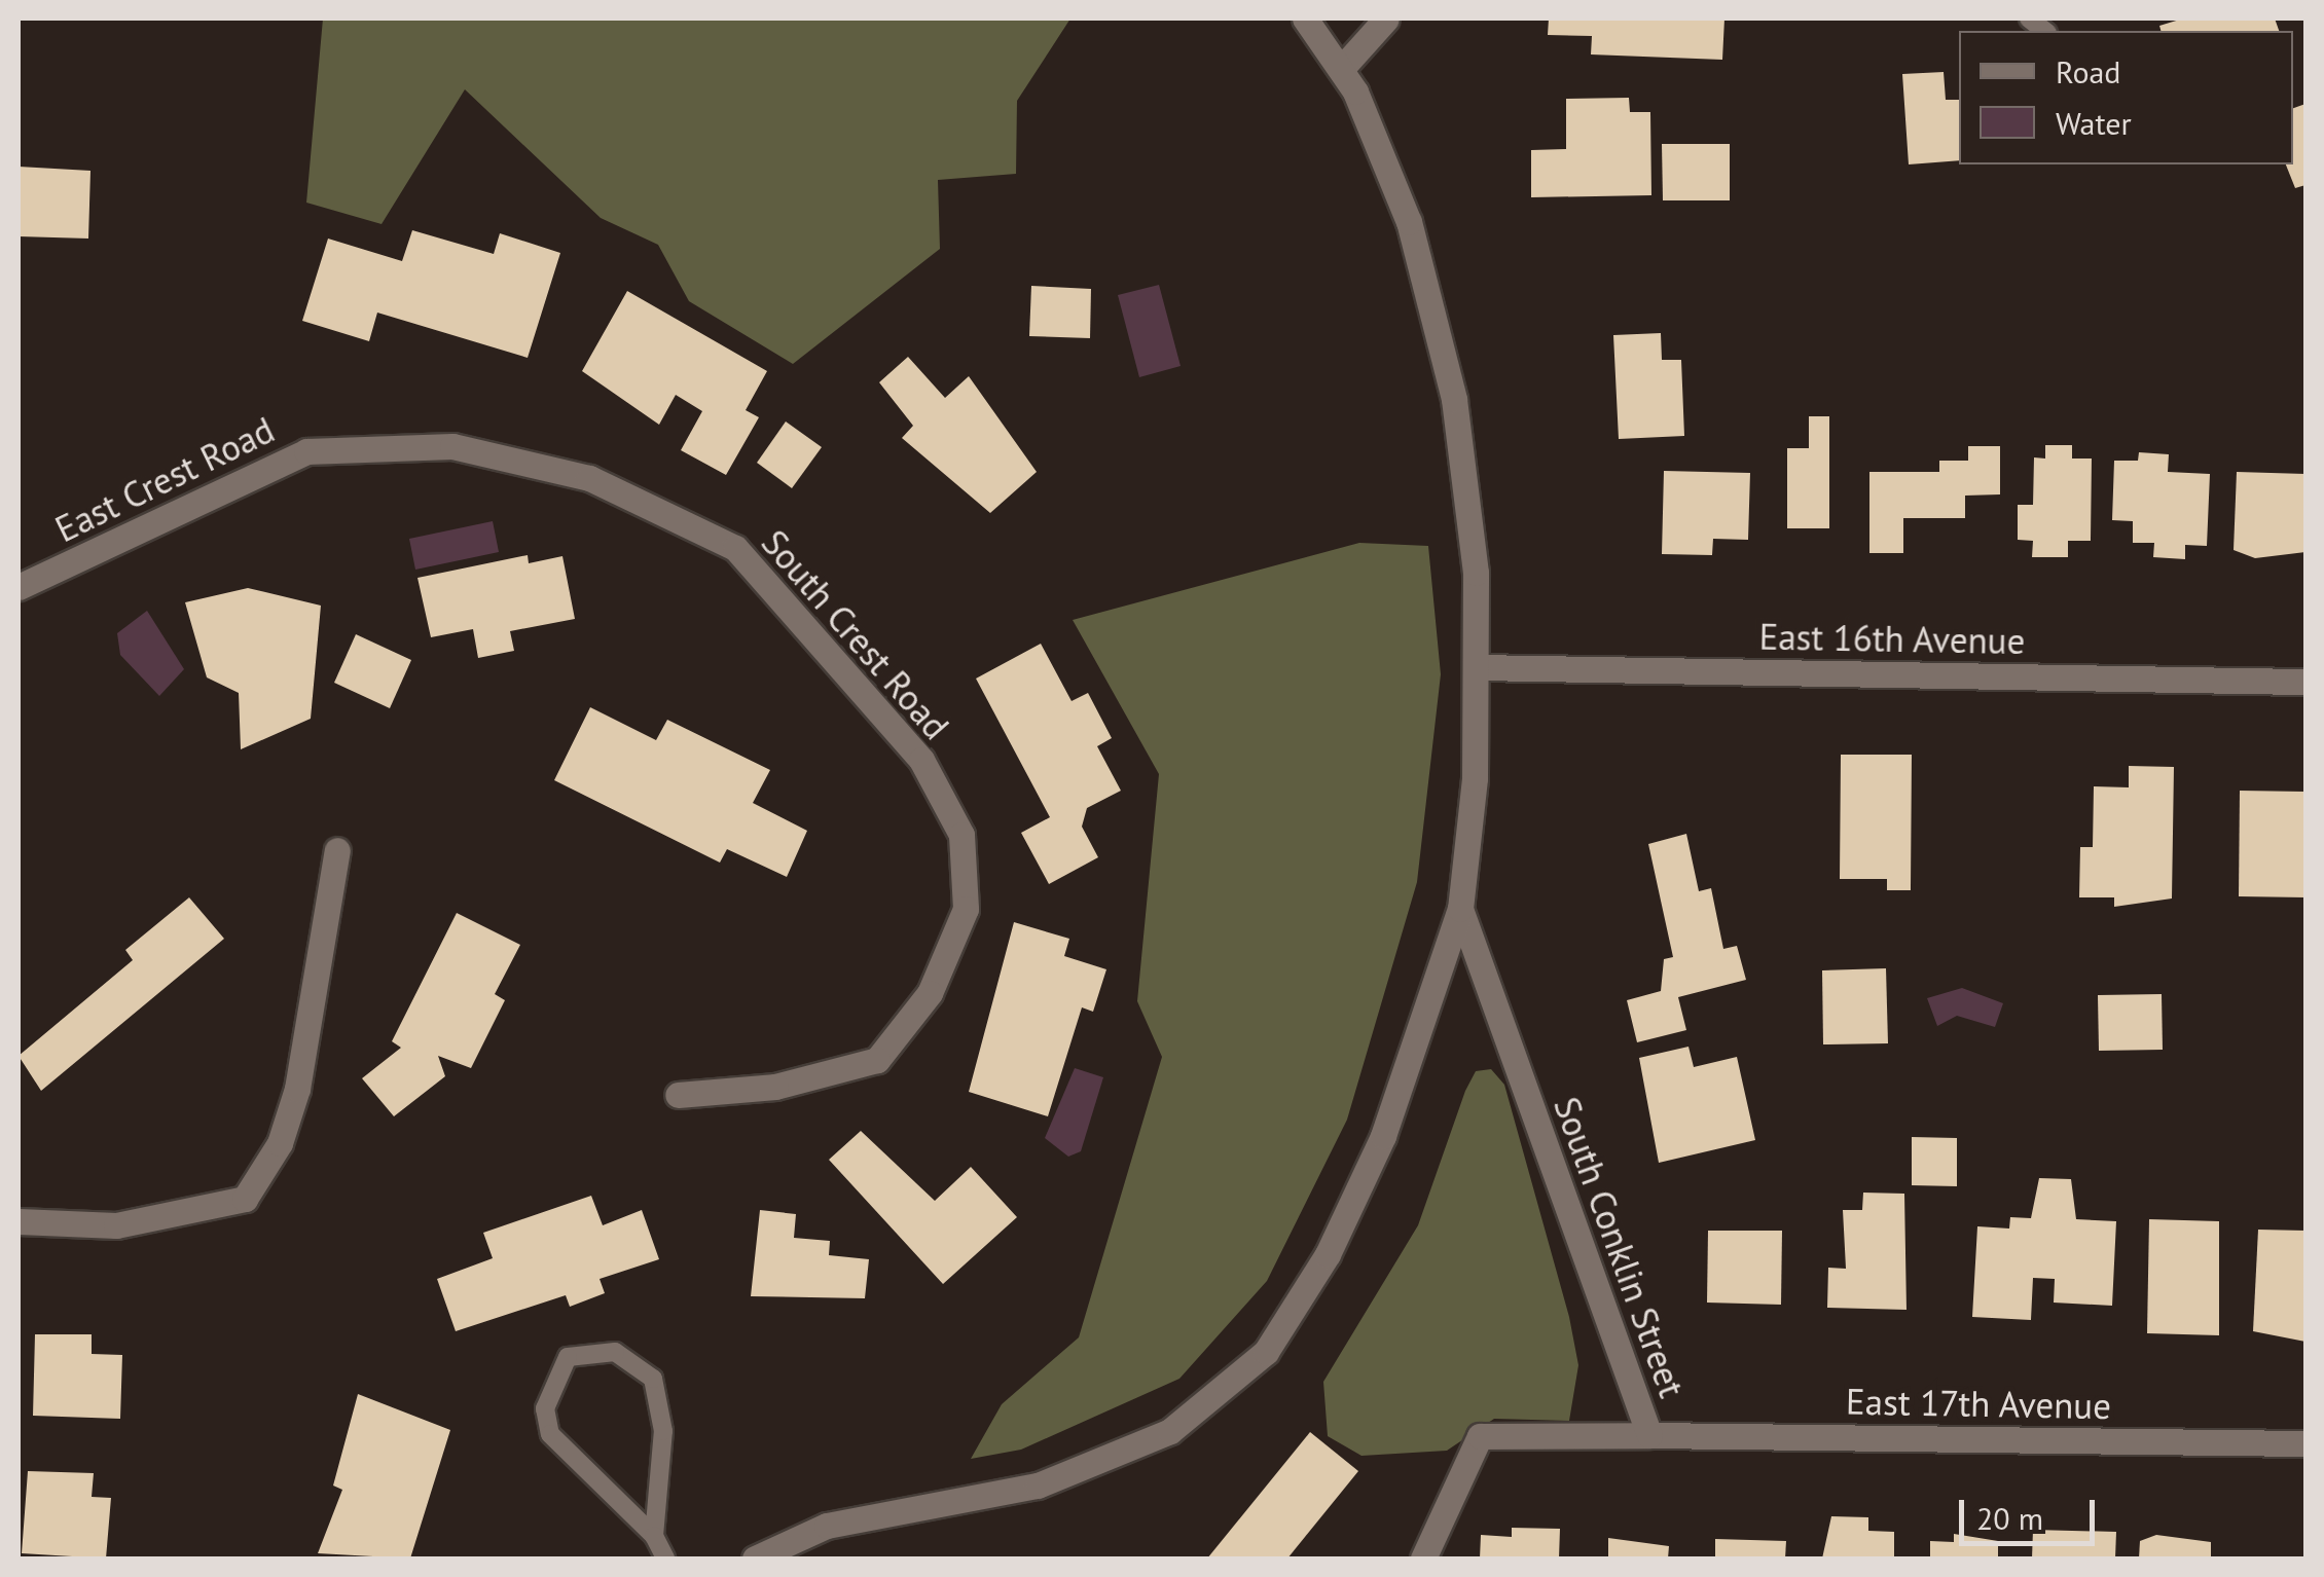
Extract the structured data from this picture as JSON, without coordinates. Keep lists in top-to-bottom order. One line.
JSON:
{"streets":{"street":["East Crest Road","South Crest Road","East 16th Avenue","South Conklin Street","East 17th Avenue"]},"crossings":[["East Crest Road","South Crest Road"],["South Conklin Street","East 17th Avenue"]],"legend":["Road","Water"],"scale_bar":"20 m"}
